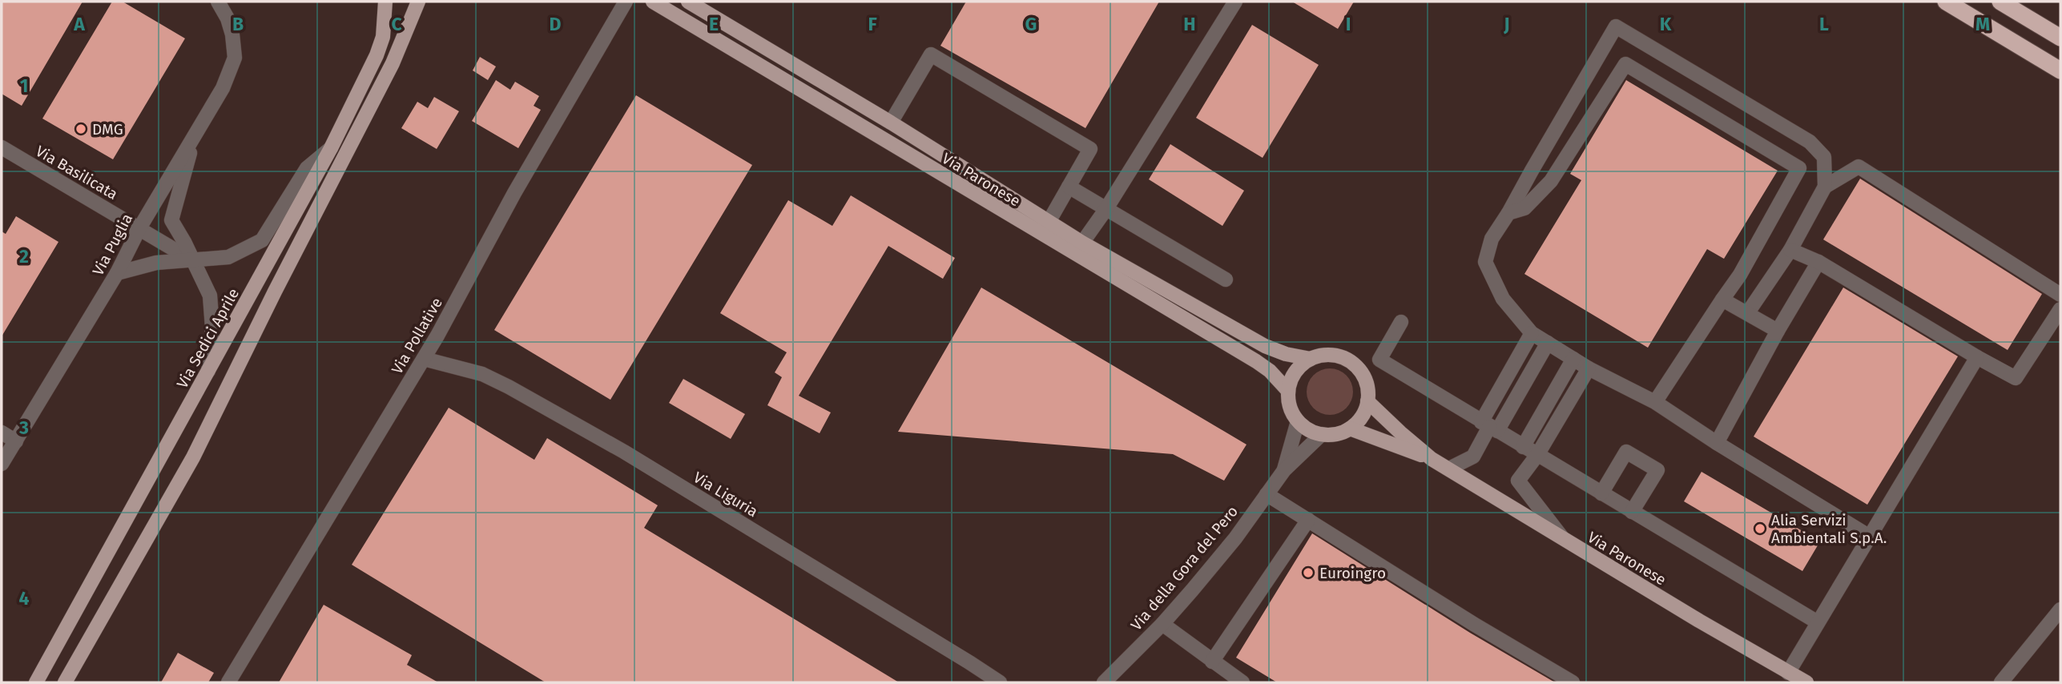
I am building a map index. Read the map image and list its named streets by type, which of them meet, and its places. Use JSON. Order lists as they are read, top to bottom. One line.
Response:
{"streets":{"main road":["Via Paronese","Via Sedici Aprile"],"street":["Via Basilicata","Via Puglia","Via Pollative","Via Liguria","Via della Gora del Pero"]},"crossings":[["Via Basilicata","Via Puglia"],["Via Paronese","Via della Gora del Pero"],["Via Pollative","Via Liguria"]],"places":["DMG","Alia Servizi Ambientali S.p.A.","Euroingro"],"grid":{"columns":["A","B","C","D","E","F","G","H","I","J","K","L","M"],"rows":["1","2","3","4"]}}
